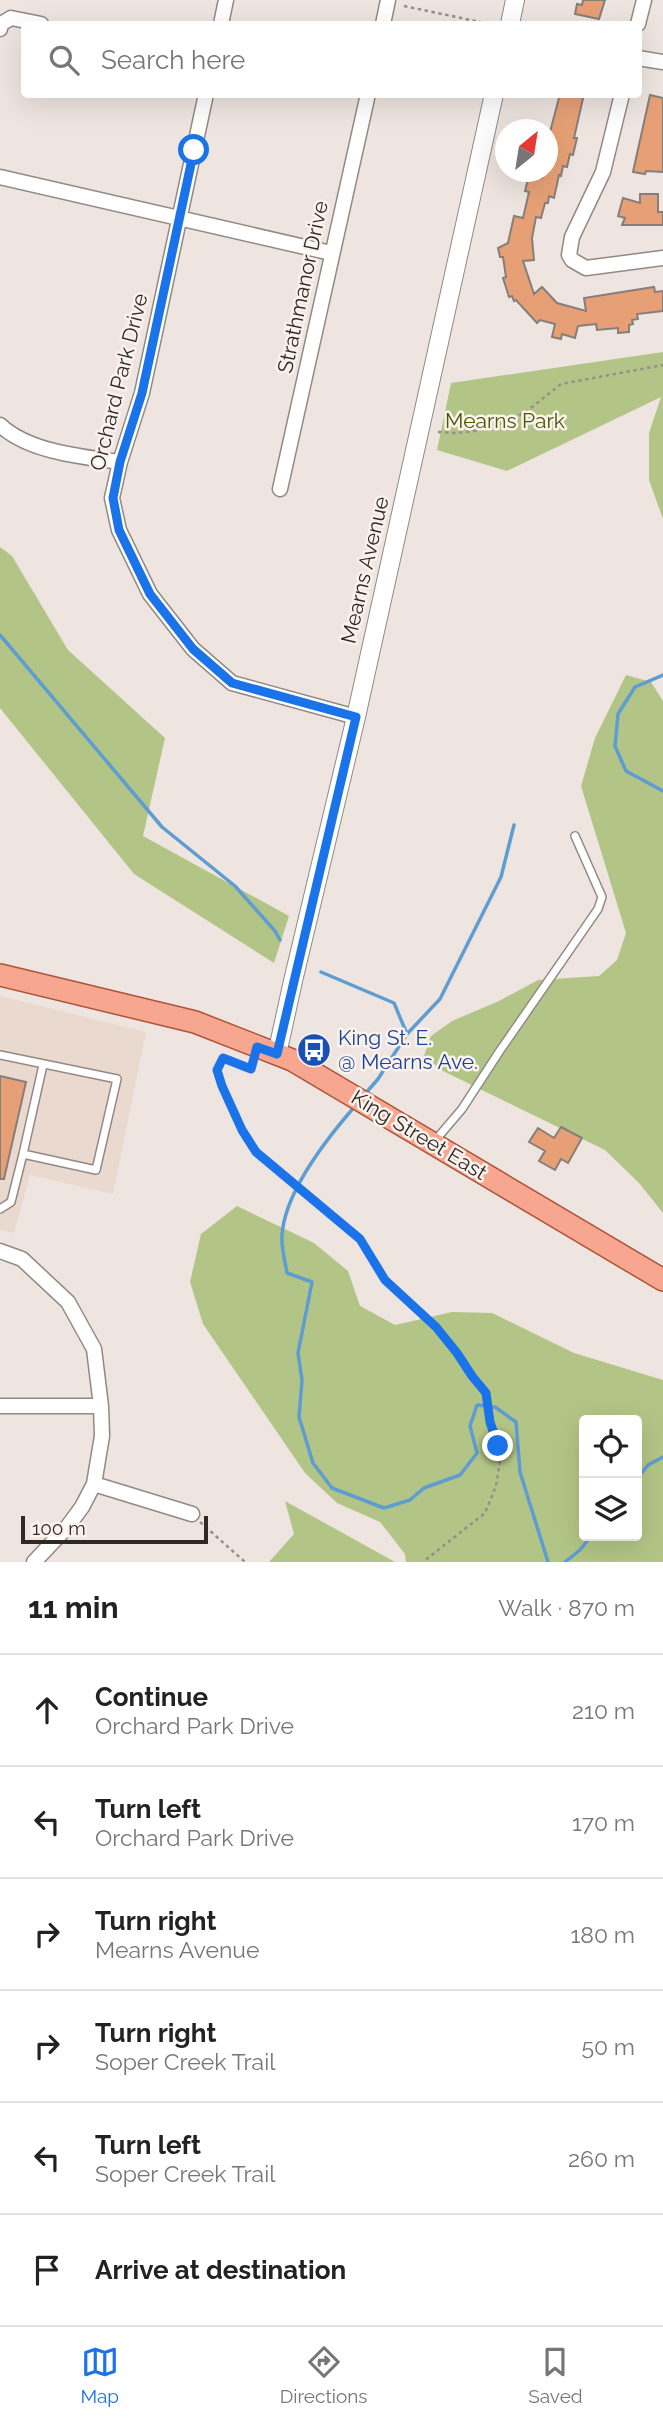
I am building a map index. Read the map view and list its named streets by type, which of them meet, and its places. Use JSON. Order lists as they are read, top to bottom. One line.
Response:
{"streets":{"main road":["King Street East"],"street":["Strathmanor Drive","Orchard Park Drive","Mearns Avenue"]},"crossings":[["Orchard Park Drive","Mearns Avenue"],["Mearns Avenue","King Street East"]],"parks":["Mearns Park"],"places":{"bus stop":["King St. E. @ Mearns Ave."]},"scale_bar":"100 m","north":"top right","page":{"search":"Search here","scale":"100 m","heading":["11 min","Walk · 870 m"],"list":[["Continue","Orchard Park Drive","210 m"],["Turn left","Orchard Park Drive","170 m"],["Turn right","Mearns Avenue","180 m"],["Turn right","Soper Creek Trail","50 m"],["Turn left","Soper Creek Trail","260 m"],"Arrive at destination"],"nav":["Map","Directions","Saved"]}}
